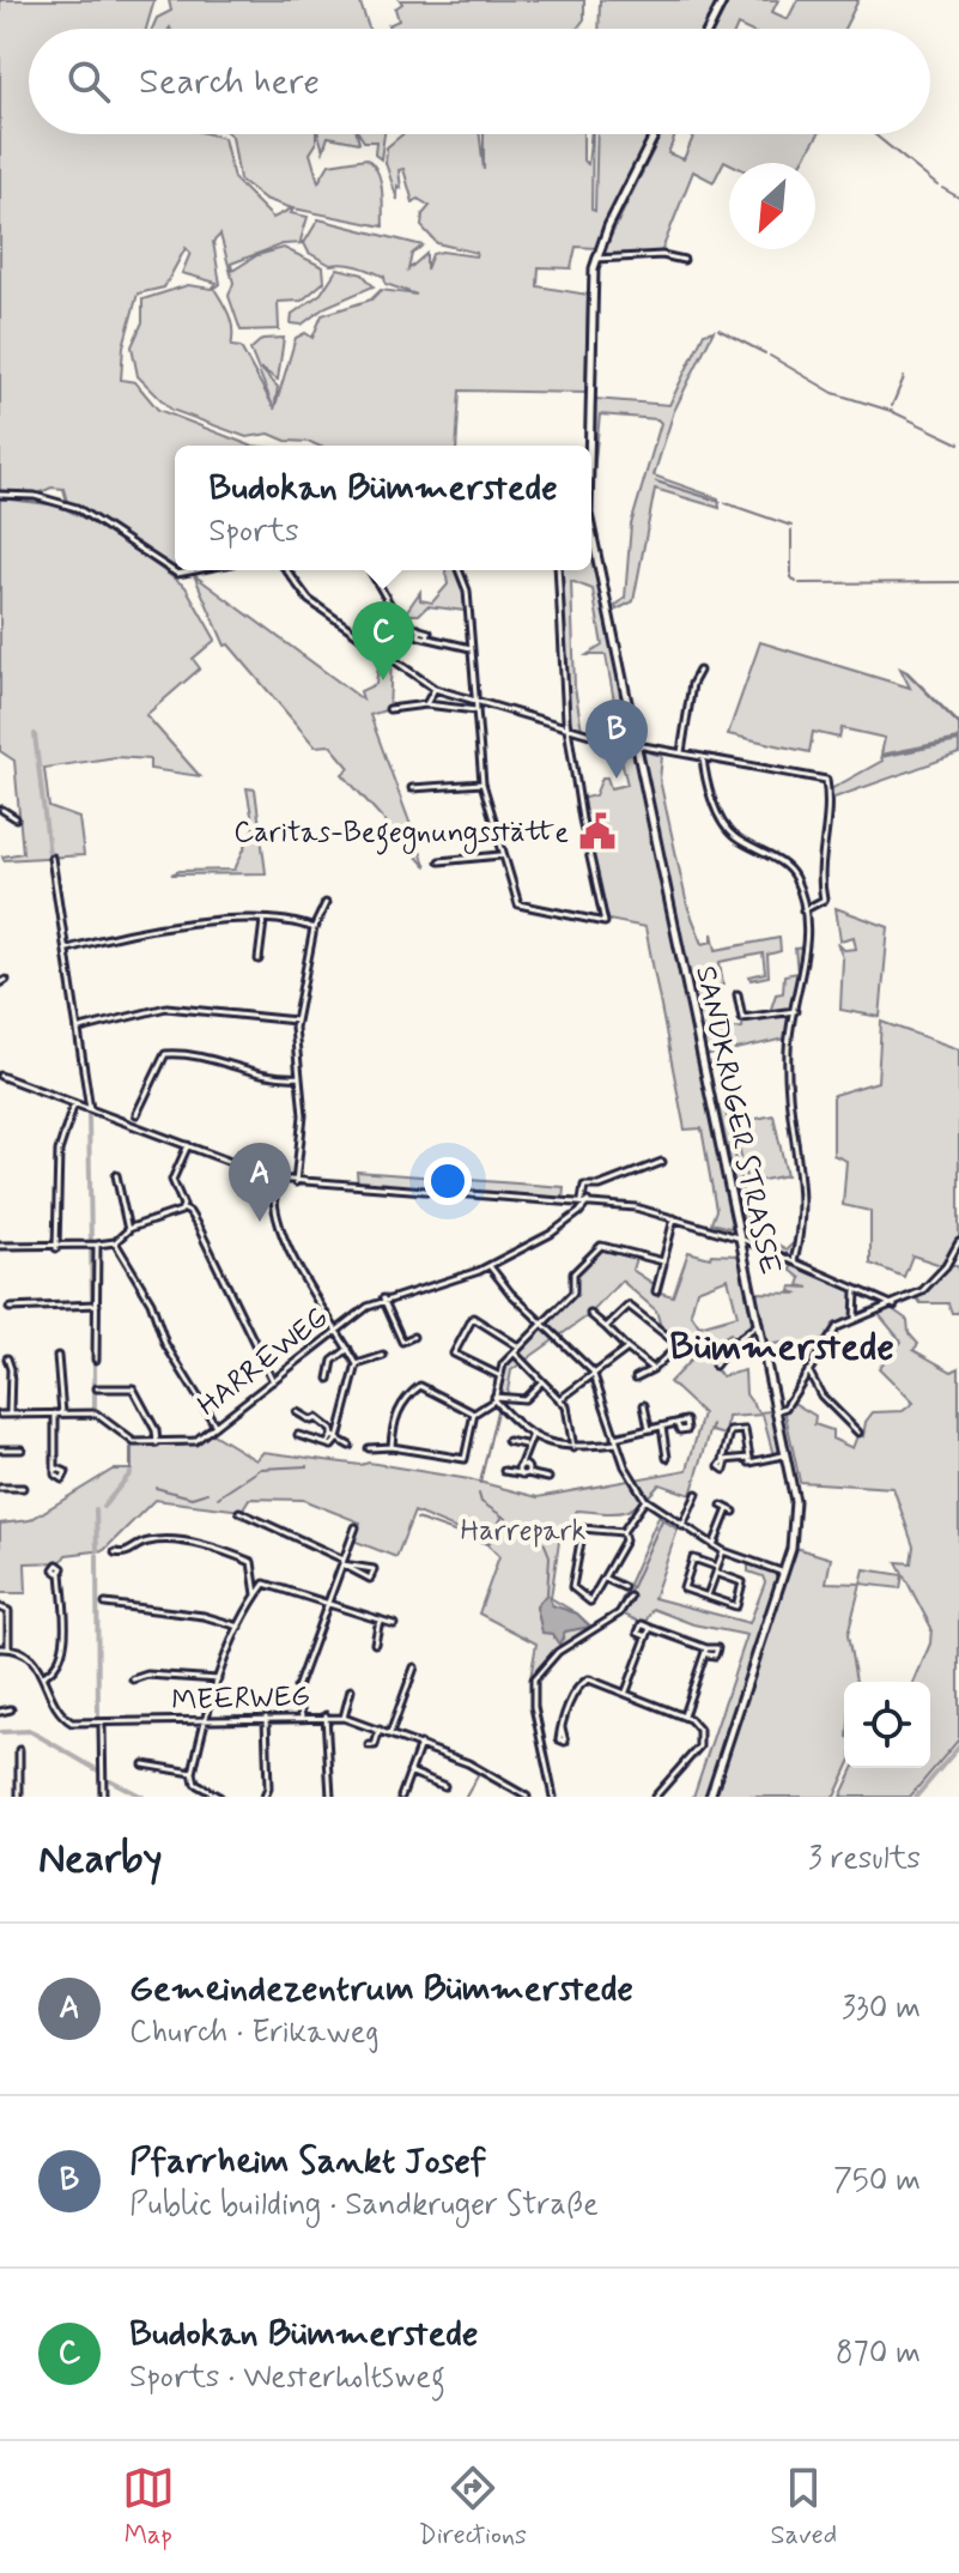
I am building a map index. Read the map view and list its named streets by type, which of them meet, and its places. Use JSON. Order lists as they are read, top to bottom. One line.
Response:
{"streets":{"street":["SANDKRUGER STRASSE","HARREWEG","MEERWEG"]},"districts":["Bümmerstede"],"parks":["Harrepark"],"places":{"public building":["Caritas-Begegnungsstätte"]},"north":"bottom left","page":{"search":"Search here","popup":["Budokan Bümmerstede","Sports"],"pins":["C","B","A"],"heading":["Nearby","3 results"],"list":[{"mark":"A","name":"Gemeindezentrum Bümmerstede","note":"Church · Erikaweg","value":"330 m"},{"mark":"B","name":"Pfarrheim Sankt Josef","note":"Public building · Sandkruger Straße","value":"750 m"},{"mark":"C","name":"Budokan Bümmerstede","note":"Sports · Westerholtsweg","value":"870 m"}],"nav":["Map","Directions","Saved"]}}
